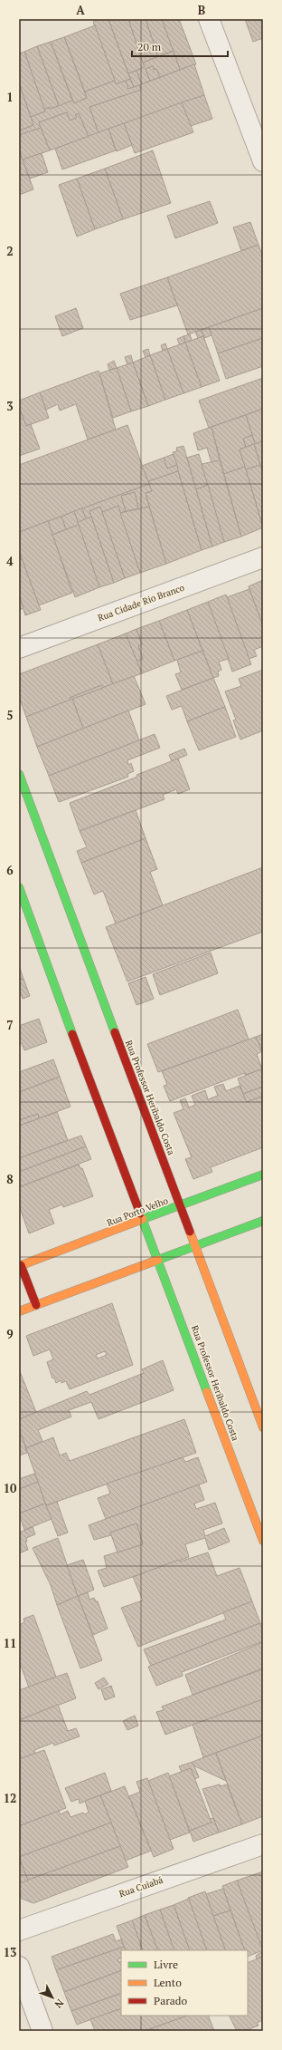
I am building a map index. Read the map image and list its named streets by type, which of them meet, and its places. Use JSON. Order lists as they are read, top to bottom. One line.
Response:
{"streets":{"main road":["Rua Professor Heribaldo Costa","Rua Porto Velho"],"street":["Rua Cidade Rio Branco","Rua Cuiabá"]},"crossings":[["Rua Professor Heribaldo Costa","Rua Porto Velho"]],"legend":["Livre","Lento","Parado"],"scale_bar":"20 m","north":"bottom right","grid":{"columns":["A","B"],"rows":["1","2","3","4","5","6","7","8","9","10","11","12","13"]}}
